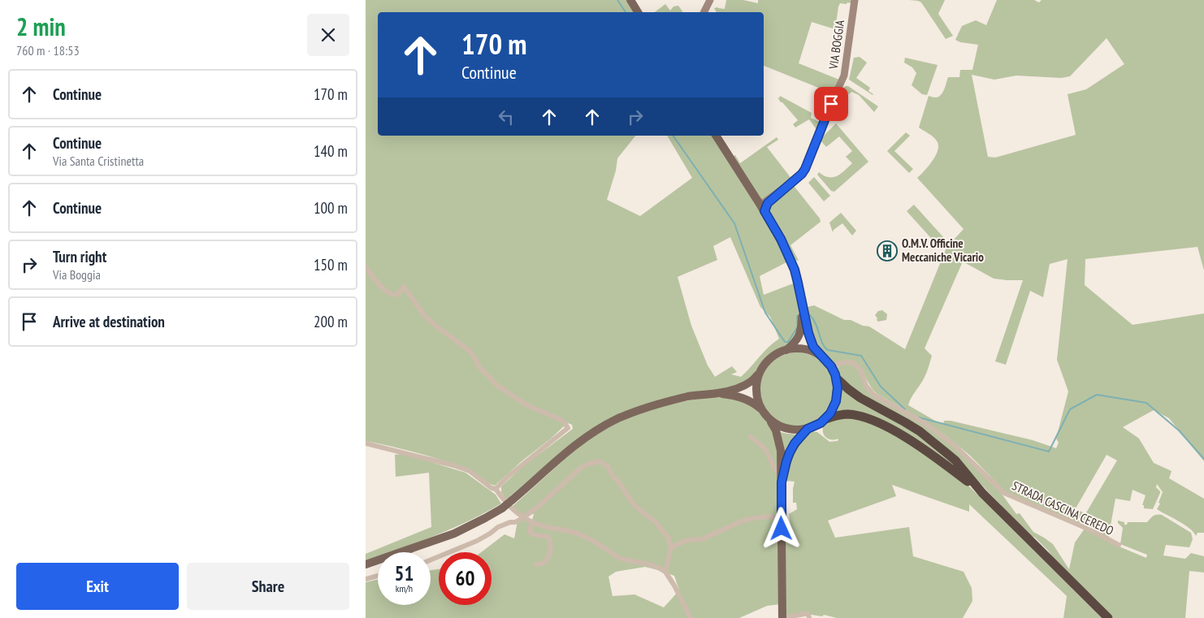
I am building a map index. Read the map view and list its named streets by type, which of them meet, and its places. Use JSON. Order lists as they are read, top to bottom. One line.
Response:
{"streets":{"street":["VIA BOGGIA","STRADA CASCINA CEREDO"]},"places":{"building":["O.M.V. Officine Meccaniche Vicario"]},"page":{"heading":["2 min","760 m · 18:53"],"turn":["170 m","Continue"],"list":[{"name":"Continue","value":"170 m"},{"name":"Continue","note":"Via Santa Cristinetta","value":"140 m"},{"name":"Continue","value":"100 m"},{"name":"Turn right","note":"Via Boggia","value":"150 m"},{"name":"Arrive at destination","value":"200 m"}],"speed":"51 km/h","limit":"60","buttons":["Exit","Share"]}}
